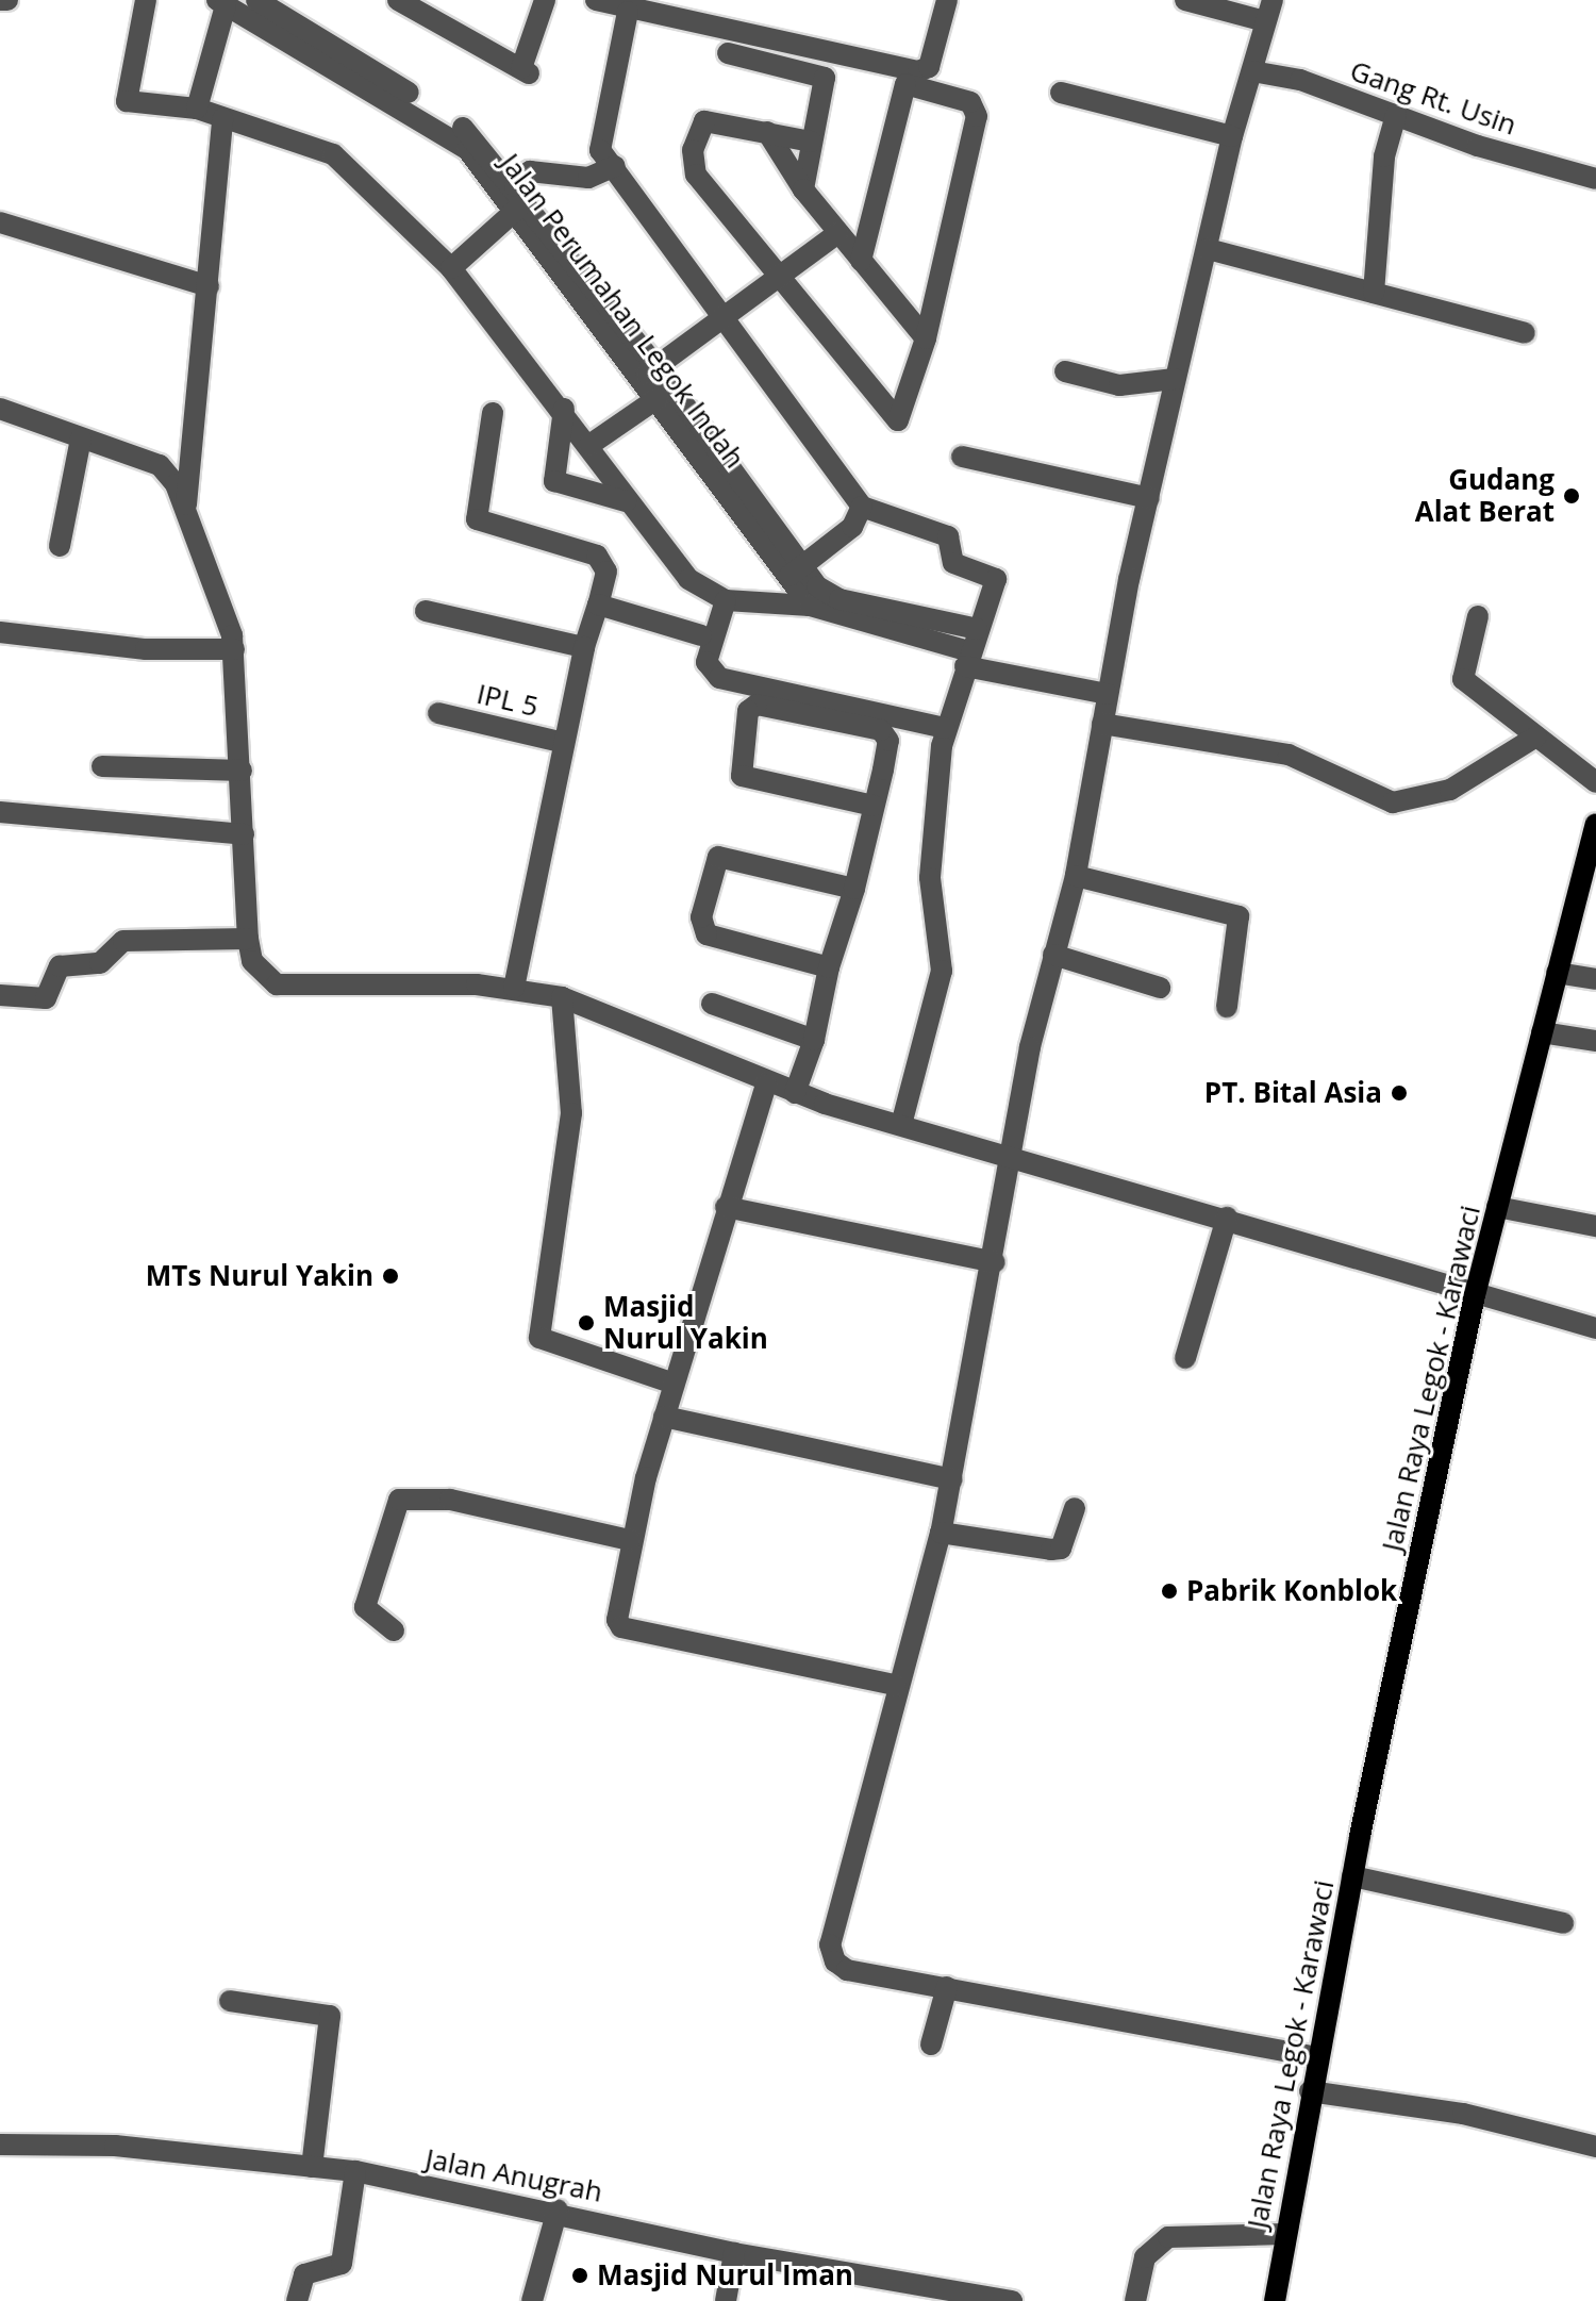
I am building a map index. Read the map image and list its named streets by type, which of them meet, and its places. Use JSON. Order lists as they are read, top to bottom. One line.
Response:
{"streets":{"main road":["Jalan Raya Legok - Karawaci"],"street":["Gang Rt. Usin","Jalan Perumahan Legok Indah","IPL 5","Jalan Anugrah"]},"places":["Gudang Alat Berat","PT. Bital Asia","MTs Nurul Yakin","Masjid Nurul Yakin","Pabrik Konblok","Masjid Nurul Iman"]}
